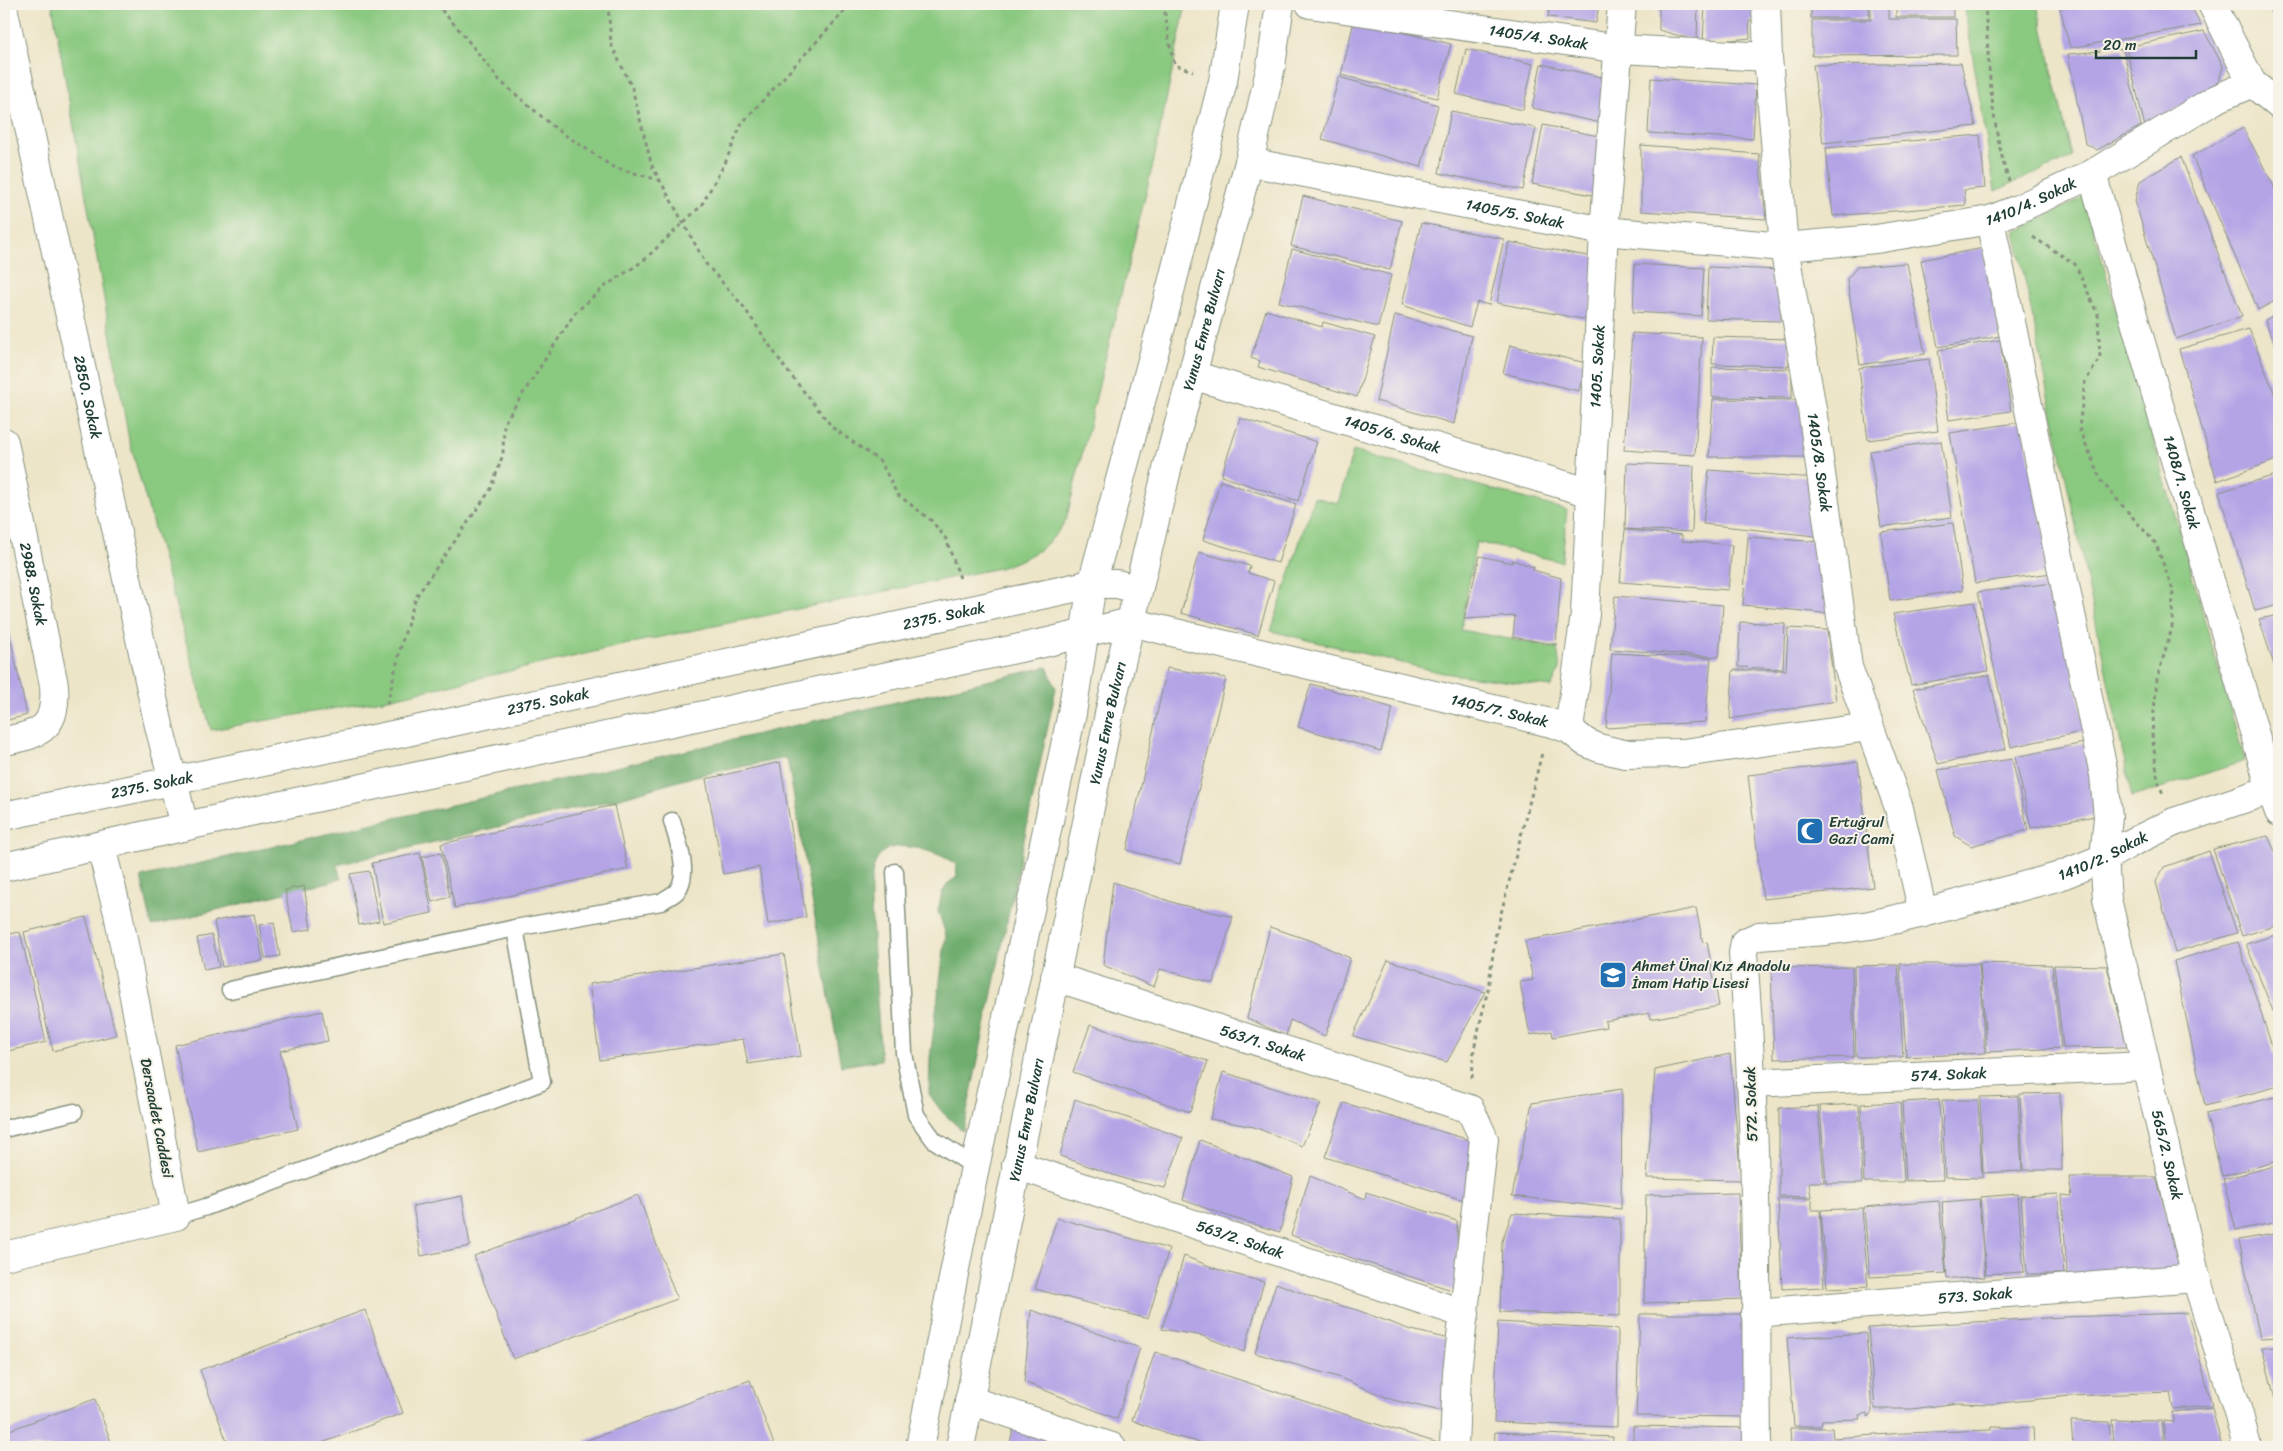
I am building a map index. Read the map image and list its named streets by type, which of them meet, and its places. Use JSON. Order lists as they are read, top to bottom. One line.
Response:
{"streets":{"street":["1405/4. Sokak","1410/4. Sokak","1405/5. Sokak","Yunus Emre Bulvarı","1405. Sokak","2850. Sokak","1405/6. Sokak","1405/8. Sokak","1408/1. Sokak","2988. Sokak","2375. Sokak","1405/7. Sokak","1410/2. Sokak","563/1. Sokak","574. Sokak","572. Sokak","Dersaadet Caddesi","565/2. Sokak","563/2. Sokak","573. Sokak"]},"crossings":[["1405/4. Sokak","1405. Sokak"],["1405/4. Sokak","1405/8. Sokak"],["1410/4. Sokak","1405/5. Sokak"],["1410/4. Sokak","1405/8. Sokak"],["1410/4. Sokak","1408/1. Sokak"],["1410/4. Sokak","565/2. Sokak"],["1405/5. Sokak","Yunus Emre Bulvarı"],["1405/5. Sokak","1405. Sokak"],["1405/5. Sokak","1405/8. Sokak"],["Yunus Emre Bulvarı","1405/6. Sokak"],["Yunus Emre Bulvarı","2375. Sokak"],["Yunus Emre Bulvarı","1405/7. Sokak"],["Yunus Emre Bulvarı","563/1. Sokak"],["Yunus Emre Bulvarı","563/2. Sokak"],["1405. Sokak","1405/6. Sokak"],["1405. Sokak","1405/7. Sokak"],["2850. Sokak","2375. Sokak"],["1405/8. Sokak","1405/7. Sokak"],["1405/8. Sokak","1410/2. Sokak"],["1405/8. Sokak","572. Sokak"],["1408/1. Sokak","1410/2. Sokak"],["1410/2. Sokak","572. Sokak"],["1410/2. Sokak","565/2. Sokak"],["574. Sokak","572. Sokak"],["574. Sokak","565/2. Sokak"],["572. Sokak","573. Sokak"],["565/2. Sokak","573. Sokak"]],"places":{"mosque":["Ertuğrul Gazi Cami"],"school or university":["Ahmet Ünal Kız Anadolu İmam Hatip Lisesi"]},"scale_bar":"20 m"}
